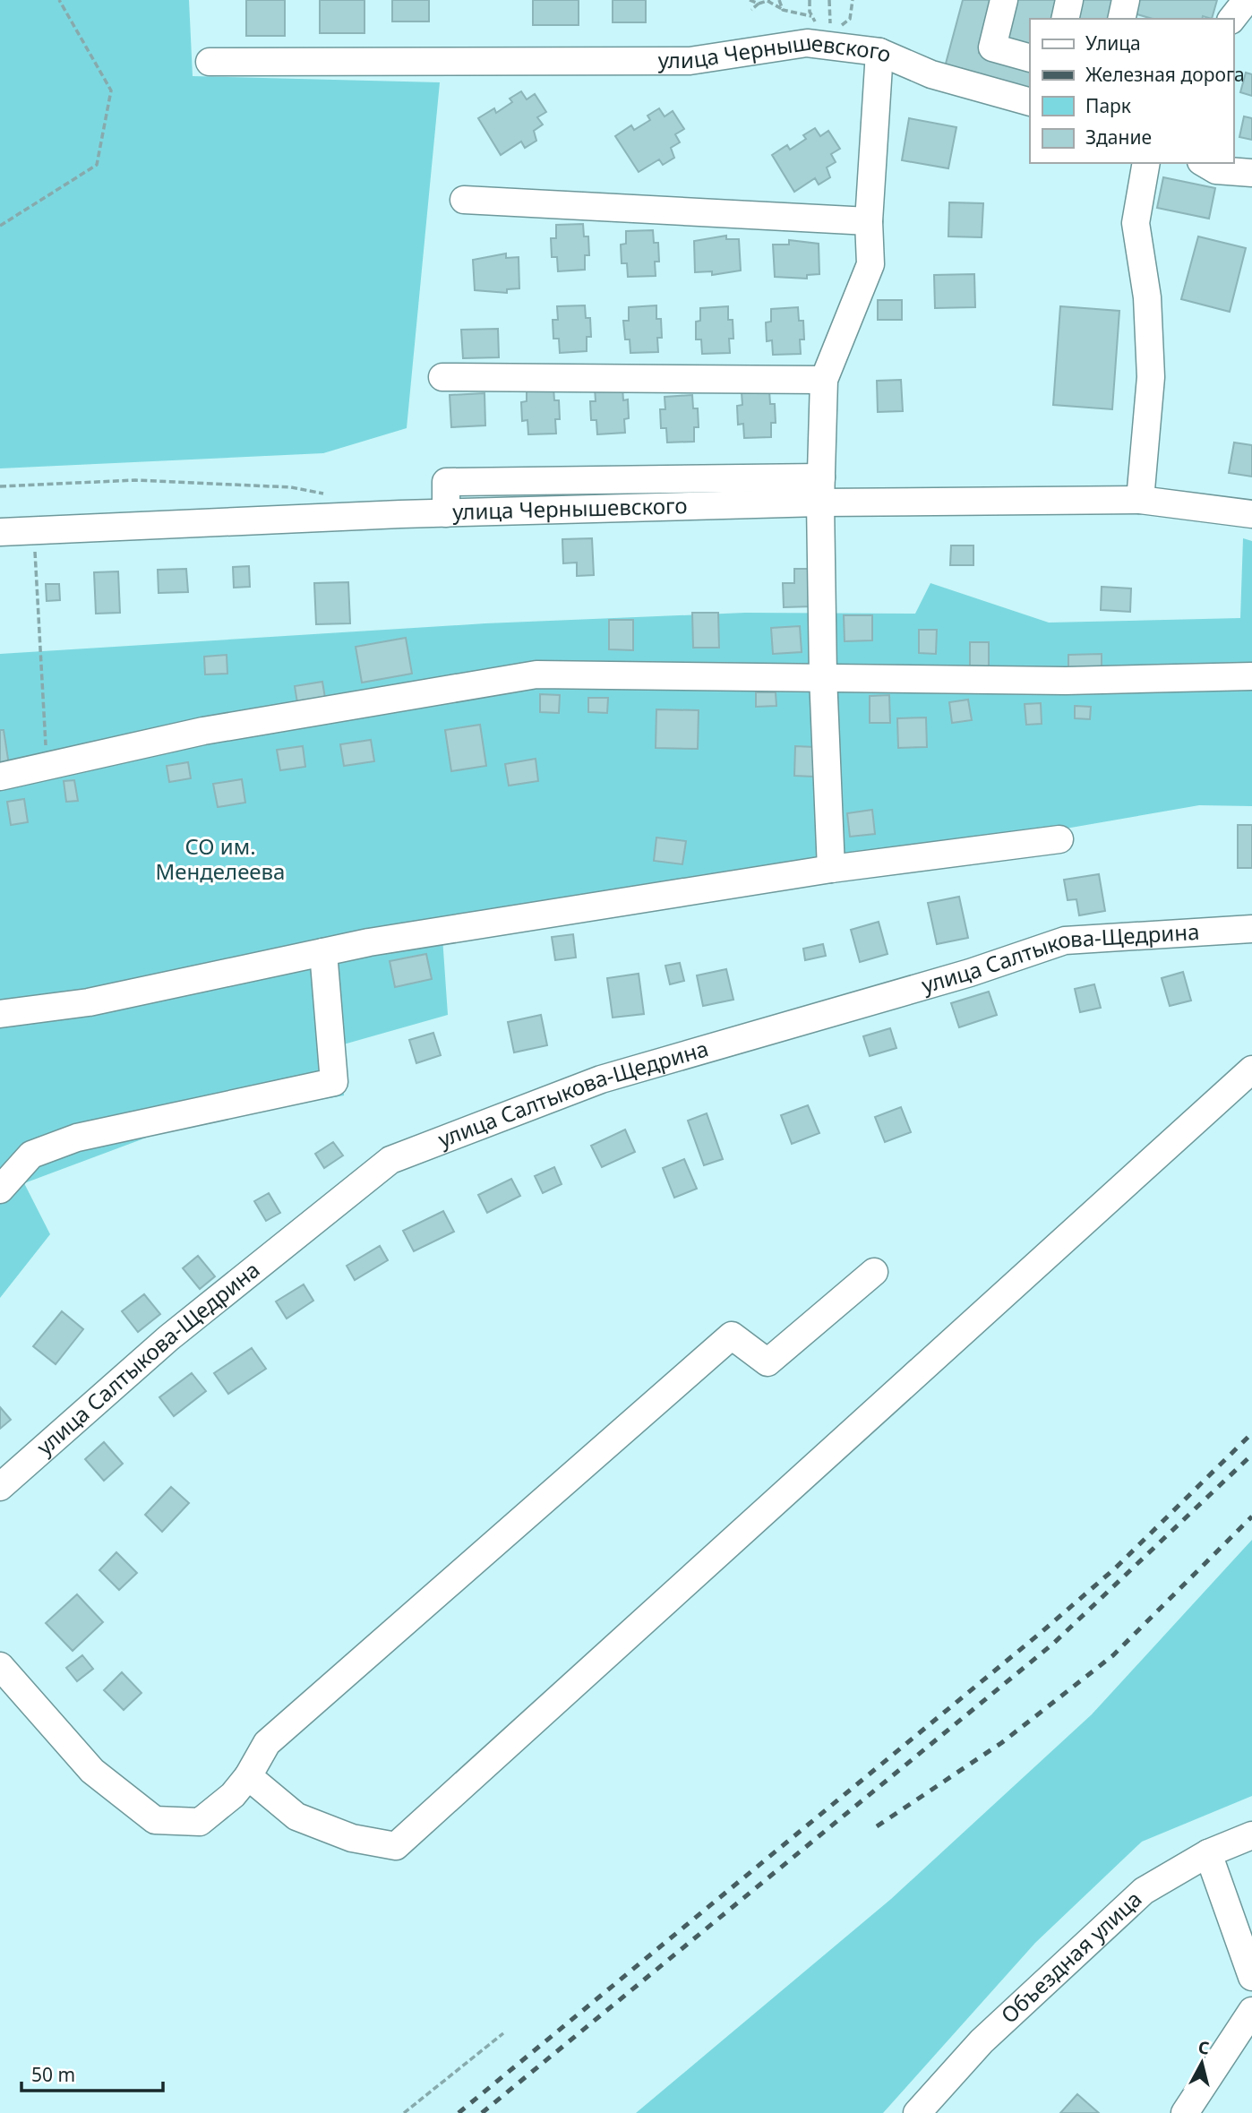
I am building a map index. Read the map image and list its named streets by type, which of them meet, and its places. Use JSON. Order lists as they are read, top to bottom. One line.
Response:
{"streets":{"street":["улица Чернышевского","улица Салтыкова-Щедрина","Объездная улица"]},"parks":["СО им. Менделеева"],"legend":["Улица","Железная дорога","Парк","Здание"],"scale_bar":"50 m","north":"top"}
